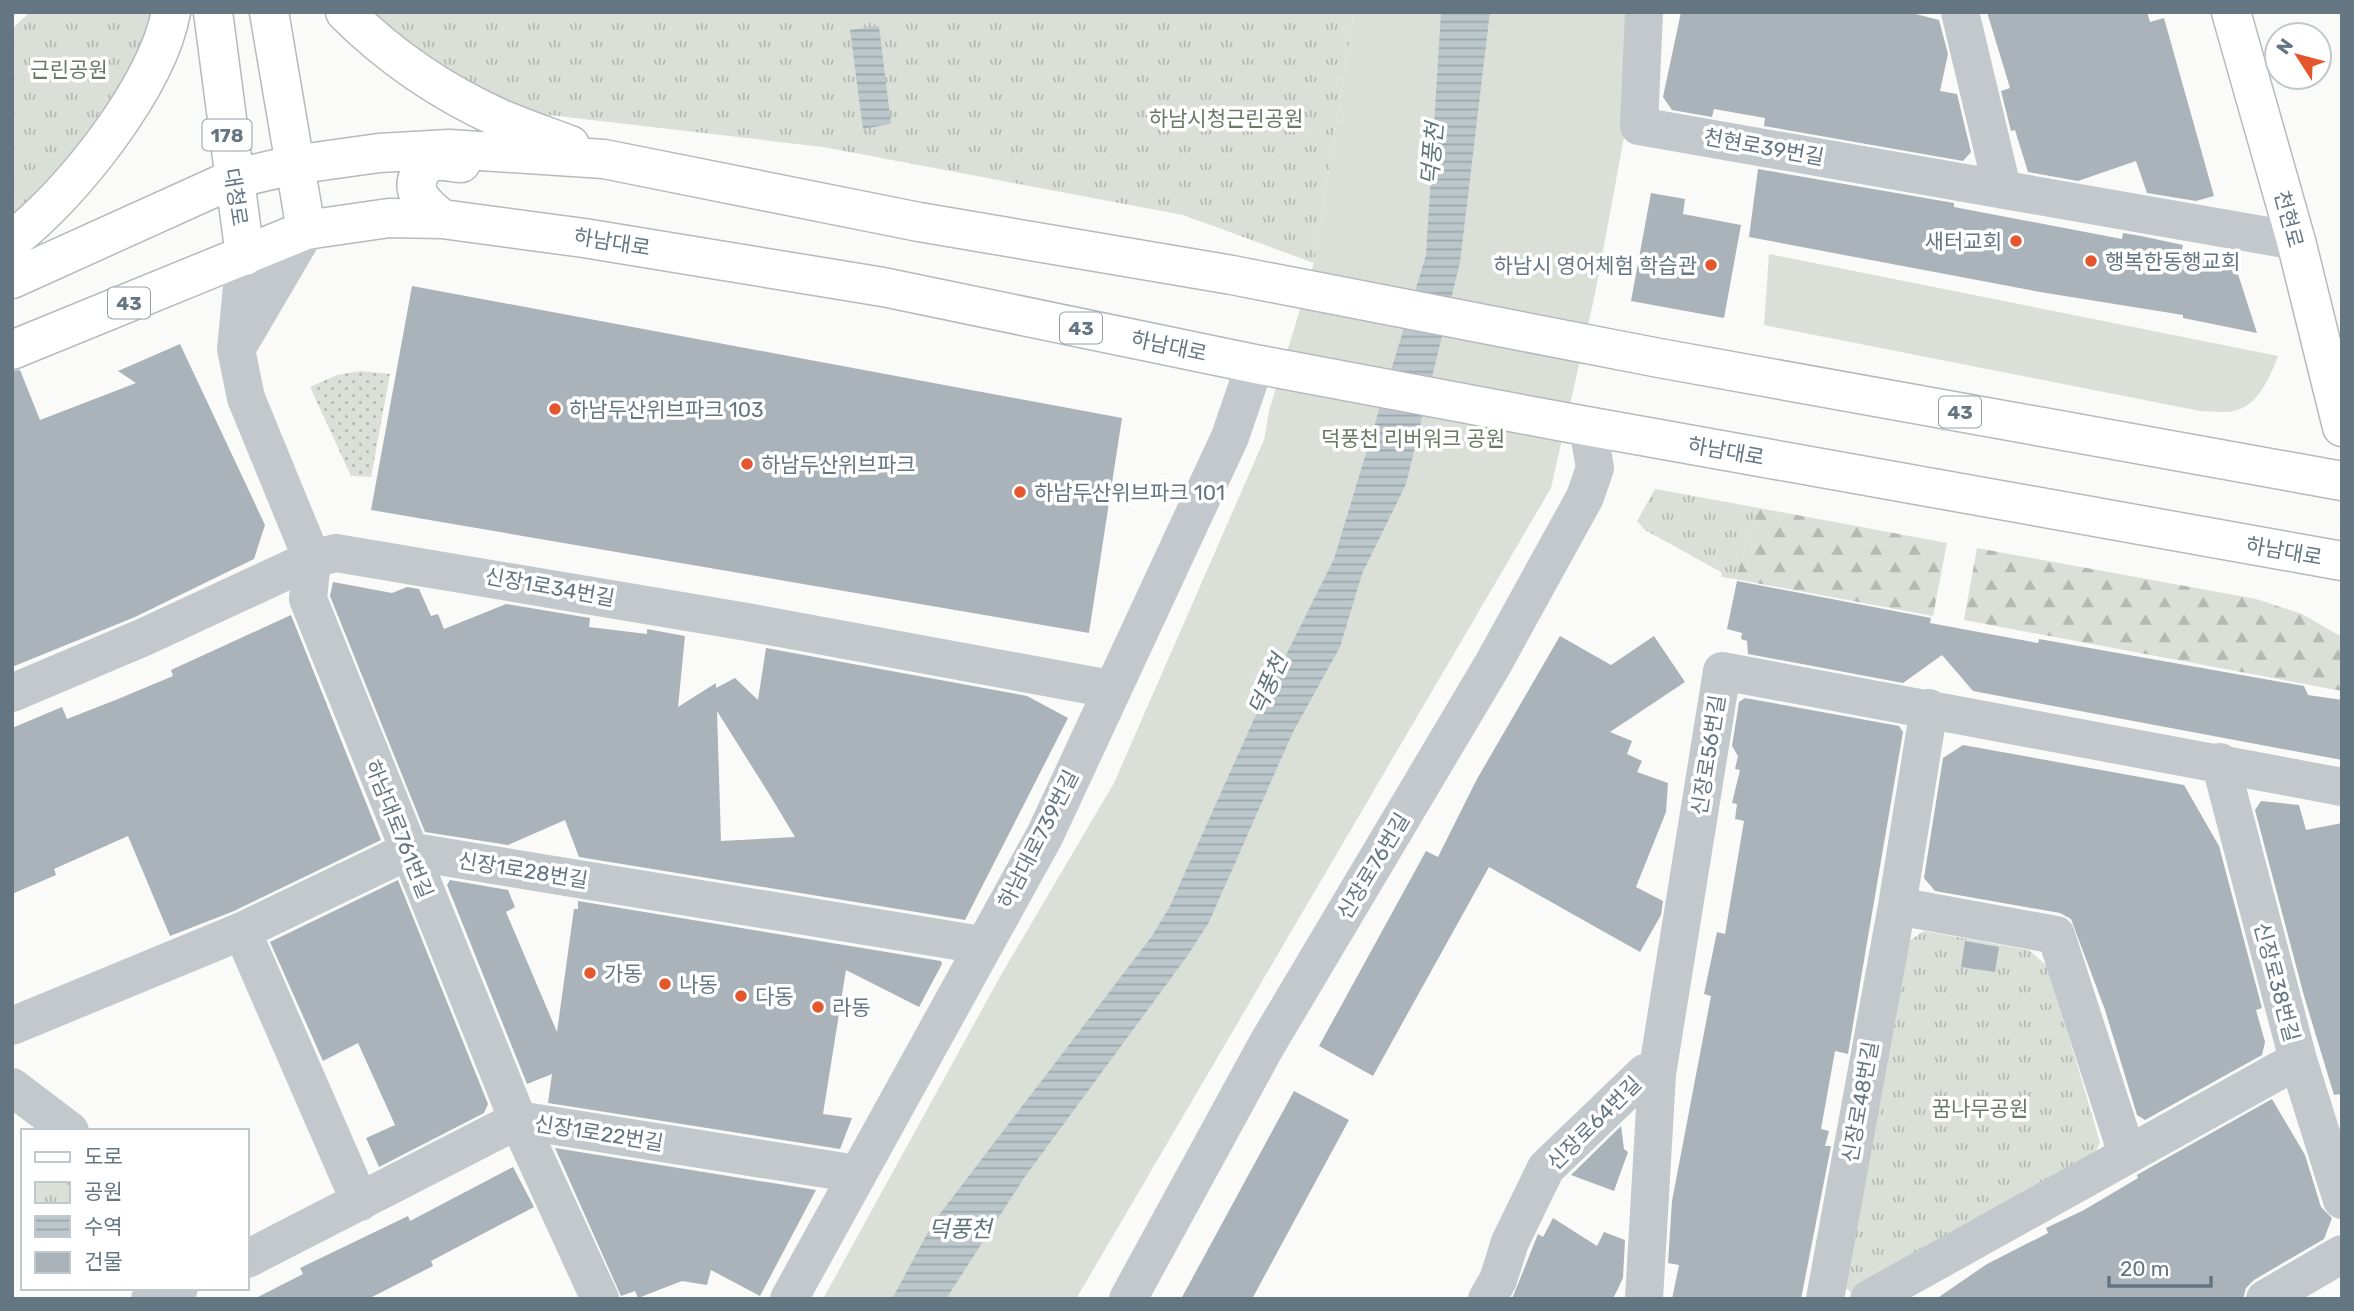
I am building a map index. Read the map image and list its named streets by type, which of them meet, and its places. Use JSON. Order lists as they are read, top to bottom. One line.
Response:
{"streets":{"main road":["178","대청로","천현로","하남대로","43"],"street":["천현로39번길","신장1로34번길","신장로56번길","하남대로761번길","하남대로739번길","신장로76번길","신장1로28번길","신장로38번길","신장로48번길","신장로64번길","신장1로22번길"]},"crossings":[["천현로39번길","천현로"],["대청로","하남대로"],["대청로","43"],["대청로","하남대로761번길"],["하남대로","하남대로761번길"],["하남대로","하남대로739번길"],["하남대로","신장로76번길"],["신장1로34번길","하남대로761번길"],["신장1로34번길","하남대로739번길"],["신장로56번길","신장로38번길"],["신장로56번길","신장로48번길"],["신장로56번길","신장로64번길"],["하남대로761번길","신장1로28번길"],["하남대로761번길","신장1로22번길"],["하남대로739번길","신장1로28번길"],["하남대로739번길","신장1로22번길"]],"water":["덕풍천"],"parks":["근린공원","하남시청근린공원","덕풍천 리버워크 공원","꿈나무공원"],"places":["새터교회","행복한동행교회","하남시 영어체험 학습관","하남두산위브파크 103","하남두산위브파크","하남두산위브파크 101","가동","나동","다동","라동"],"legend":["도로","공원","수역","건물"],"scale_bar":"20 m","north":"top left"}
